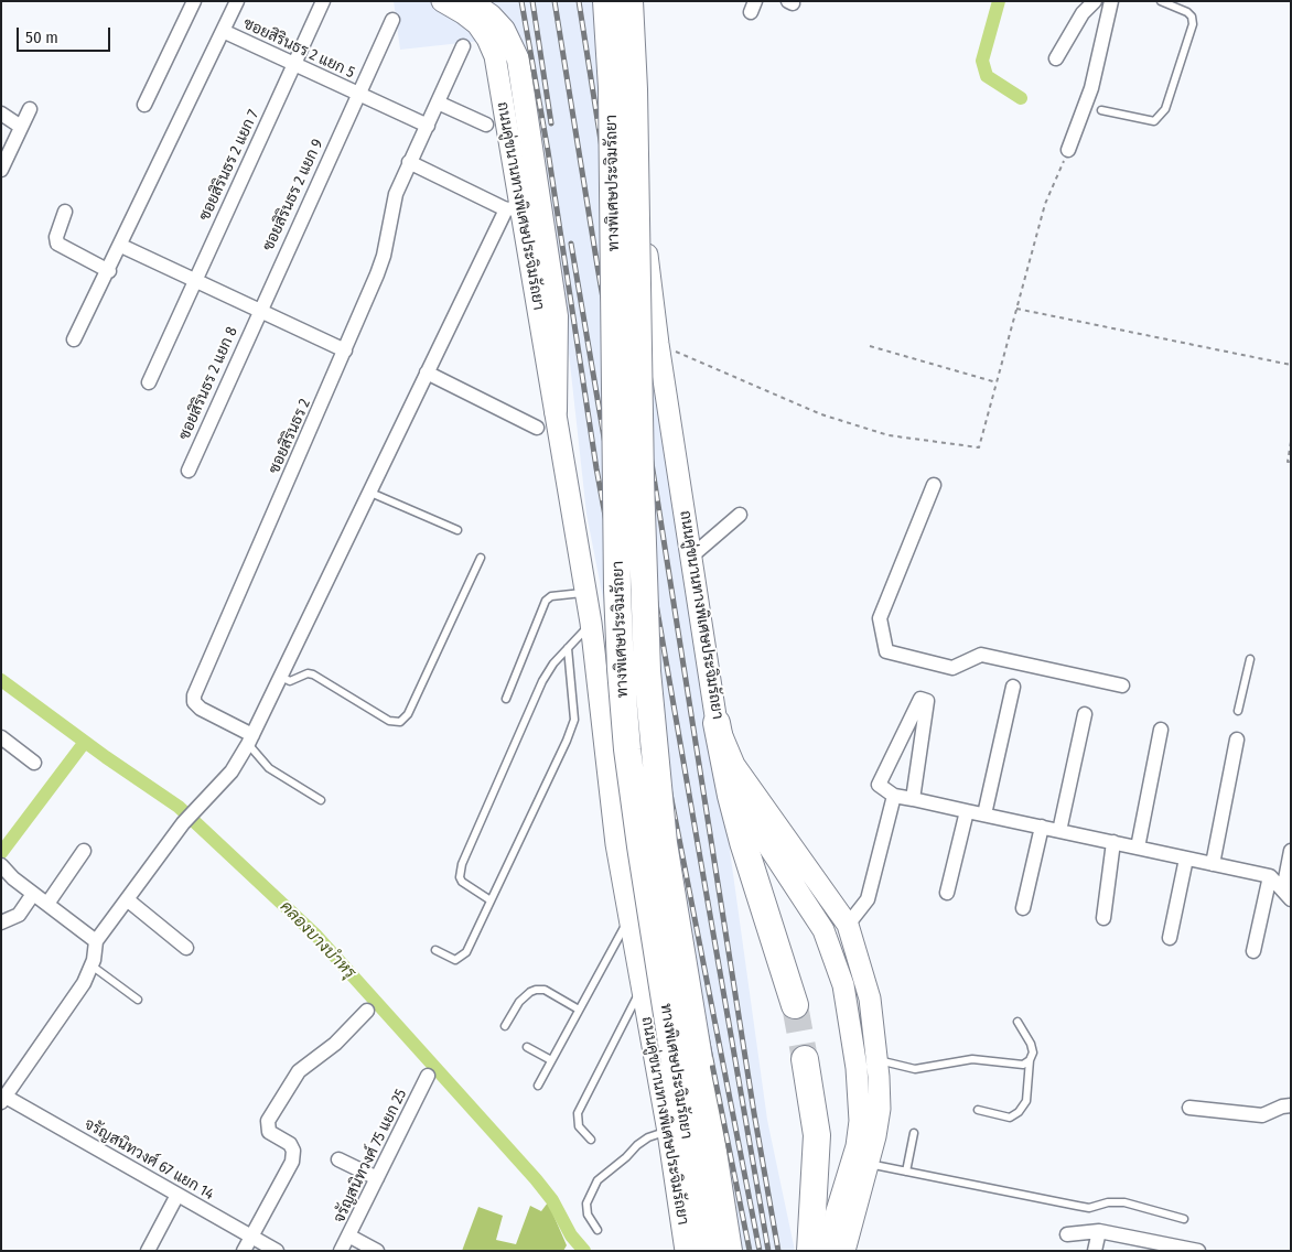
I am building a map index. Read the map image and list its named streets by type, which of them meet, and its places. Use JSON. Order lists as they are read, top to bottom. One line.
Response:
{"streets":{"highway":["ทางพิเศษประจิมรัถยา"],"main road":["ถนนคู่ขนานทางพิเศษประจิมรัถยา"],"street":["ซอยสิรินธร 2 แยก 5","ซอยสิรินธร 2 แยก 7","ซอยสิรินธร 2 แยก 9","ซอยสิรินธร 2 แยก 8","ซอยสิรินธร 2","จรัญสนิทวงศ์ 75 แยก 25","จรัญสนิทวงศ์ 67 แยก 14"]},"crossings":[["ซอยสิรินธร 2 แยก 5","ซอยสิรินธร 2 แยก 7"],["ซอยสิรินธร 2 แยก 5","ซอยสิรินธร 2 แยก 9"],["ทางพิเศษประจิมรัถยา","ถนนคู่ขนานทางพิเศษประจิมรัถยา"],["ซอยสิรินธร 2 แยก 9","ซอยสิรินธร 2 แยก 8"]],"water":["คลองบางบำหรุ"],"scale_bar":"50 m"}
